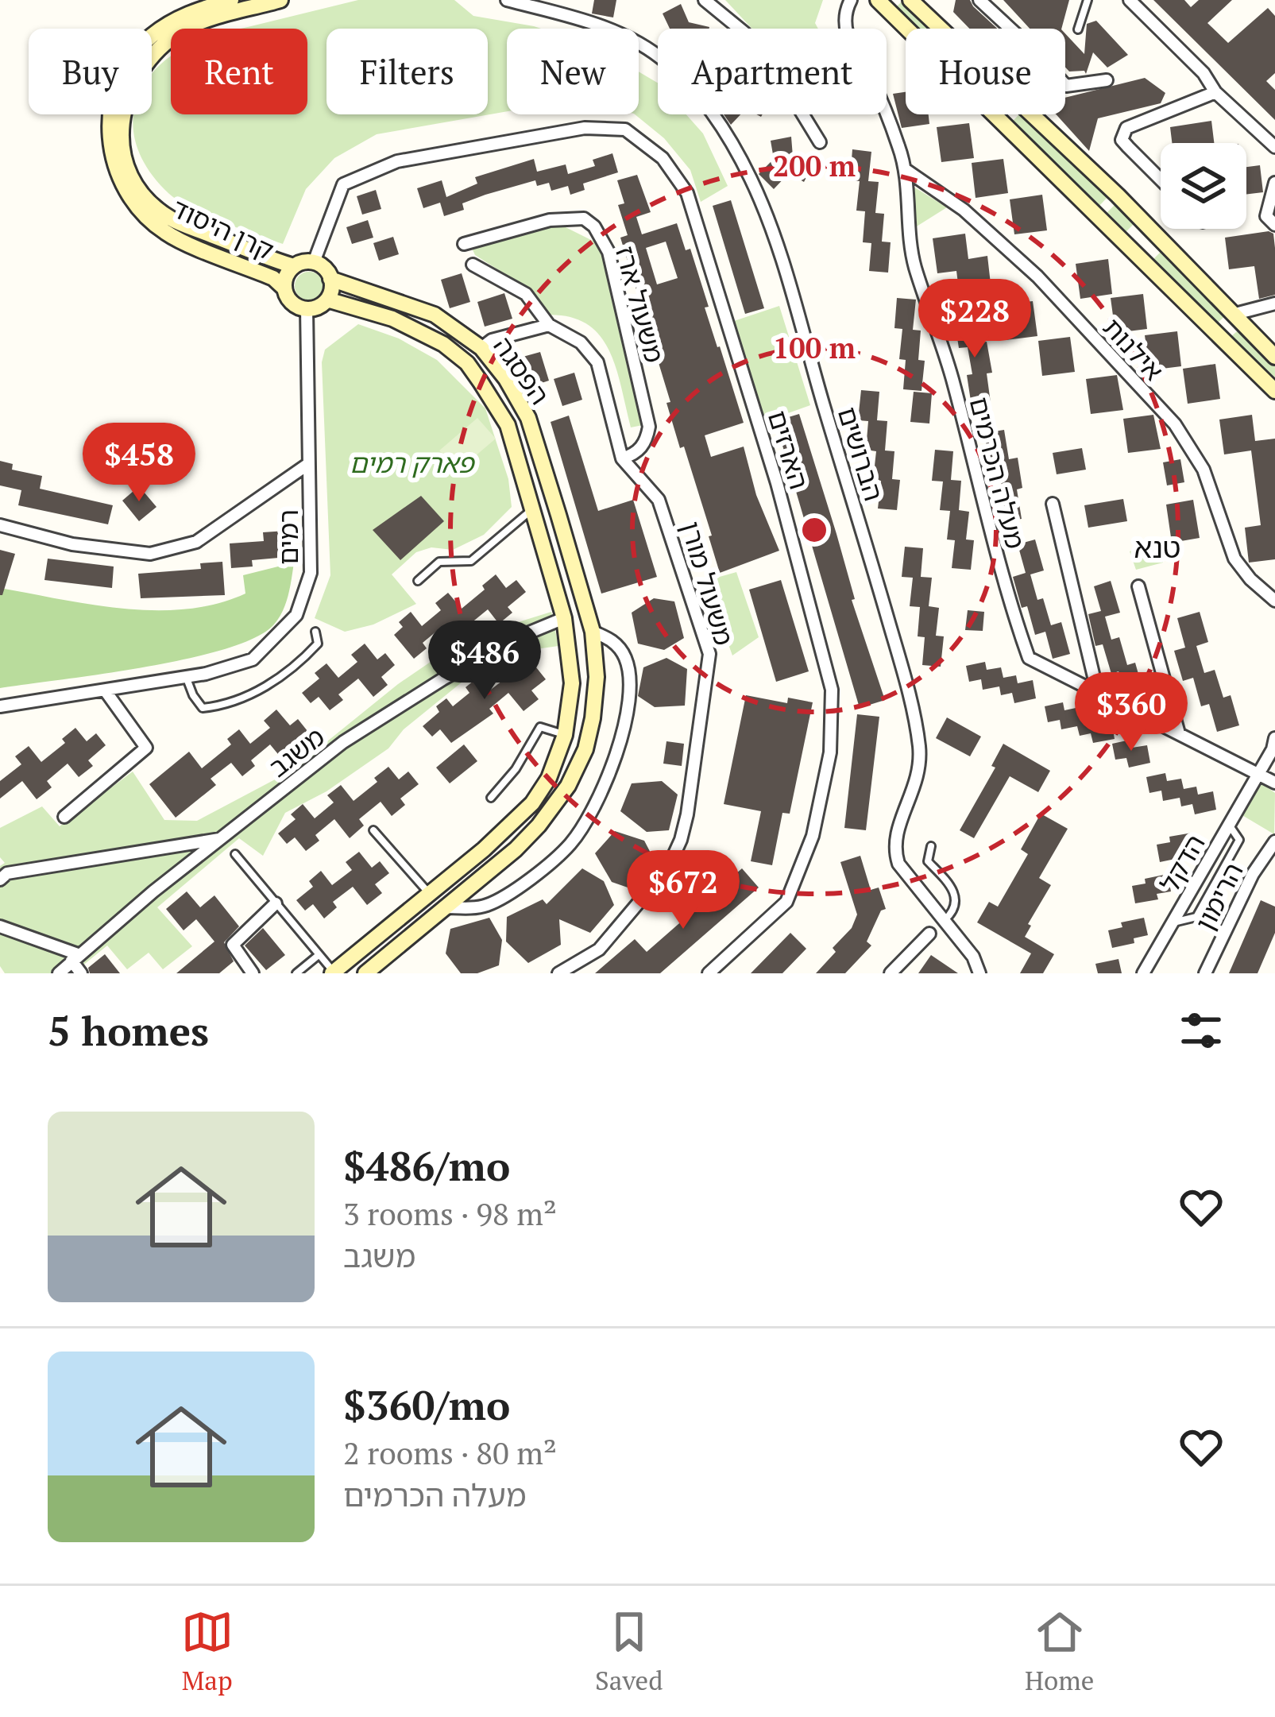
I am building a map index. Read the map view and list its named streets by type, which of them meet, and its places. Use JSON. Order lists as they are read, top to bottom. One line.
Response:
{"streets":{"street":["קרן היסוד","משעול ארז","אילנות","הפסגה","הארזים","הברושים","מעלה הכרמים","רמים","משעול מורן","משגב","הדקל","הרימון"]},"crossings":[["קרן היסוד","הפסגה"],["קרן היסוד","הארזים"],["קרן היסוד","רמים"],["משעול ארז","משעול מורן"],["אילנות","מעלה הכרמים"],["הפסגה","הארזים"],["הפסגה","רמים"],["הפסגה","משגב"],["הארזים","רמים"],["מעלה הכרמים","הדקל"]],"districts":["טנא"],"parks":["פארק רמים"],"page":{"chip":["Buy","Rent","Filters","New","Apartment","House"],"price":["$228","$458","$486","$360","$672"],"heading":"5 homes","list":[{"name":"$486/mo","note":"3 rooms · 98 m² · משגב"},{"name":"$360/mo","note":"2 rooms · 80 m² · מעלה הכרמים"}],"tabs":["Map","Saved","Home"]},"rings":["200 m","100 m"]}
